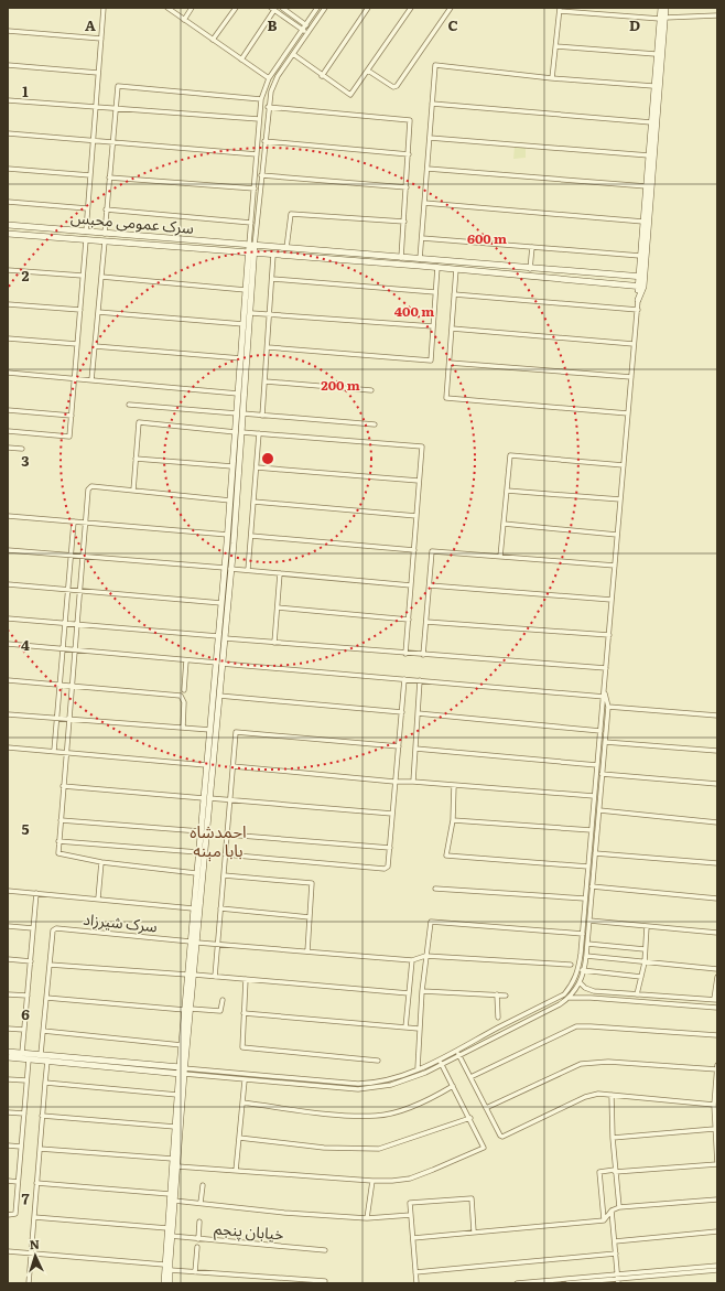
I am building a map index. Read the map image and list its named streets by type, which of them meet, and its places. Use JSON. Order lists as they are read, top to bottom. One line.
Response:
{"streets":{"street":["سرک عمومی محبس","سرک شیرزاد","خیابان پنجم"]},"districts":["احمدشاه بابا مېنه"],"north":"top","grid":{"columns":["A","B","C","D"],"rows":["1","2","3","4","5","6","7"]},"rings":["600 m","400 m","200 m"]}
